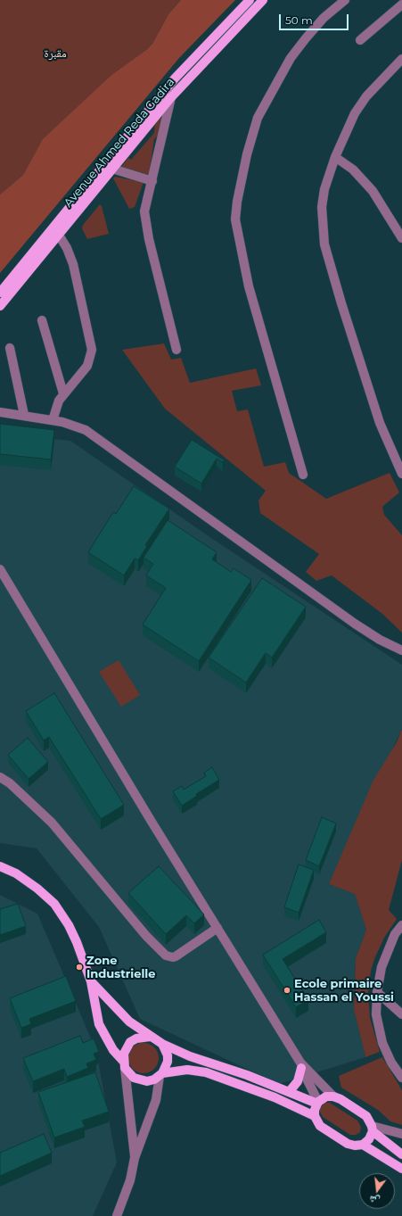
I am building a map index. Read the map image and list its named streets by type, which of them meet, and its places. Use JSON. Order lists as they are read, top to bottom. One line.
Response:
{"streets":{"main road":["Avenue Ahmed Reda Gadira"]},"parks":["مقبرة"],"places":["Zone Industrielle","Ecole primaire Hassan el Youssi"],"scale_bar":"50 m","north":"bottom"}
